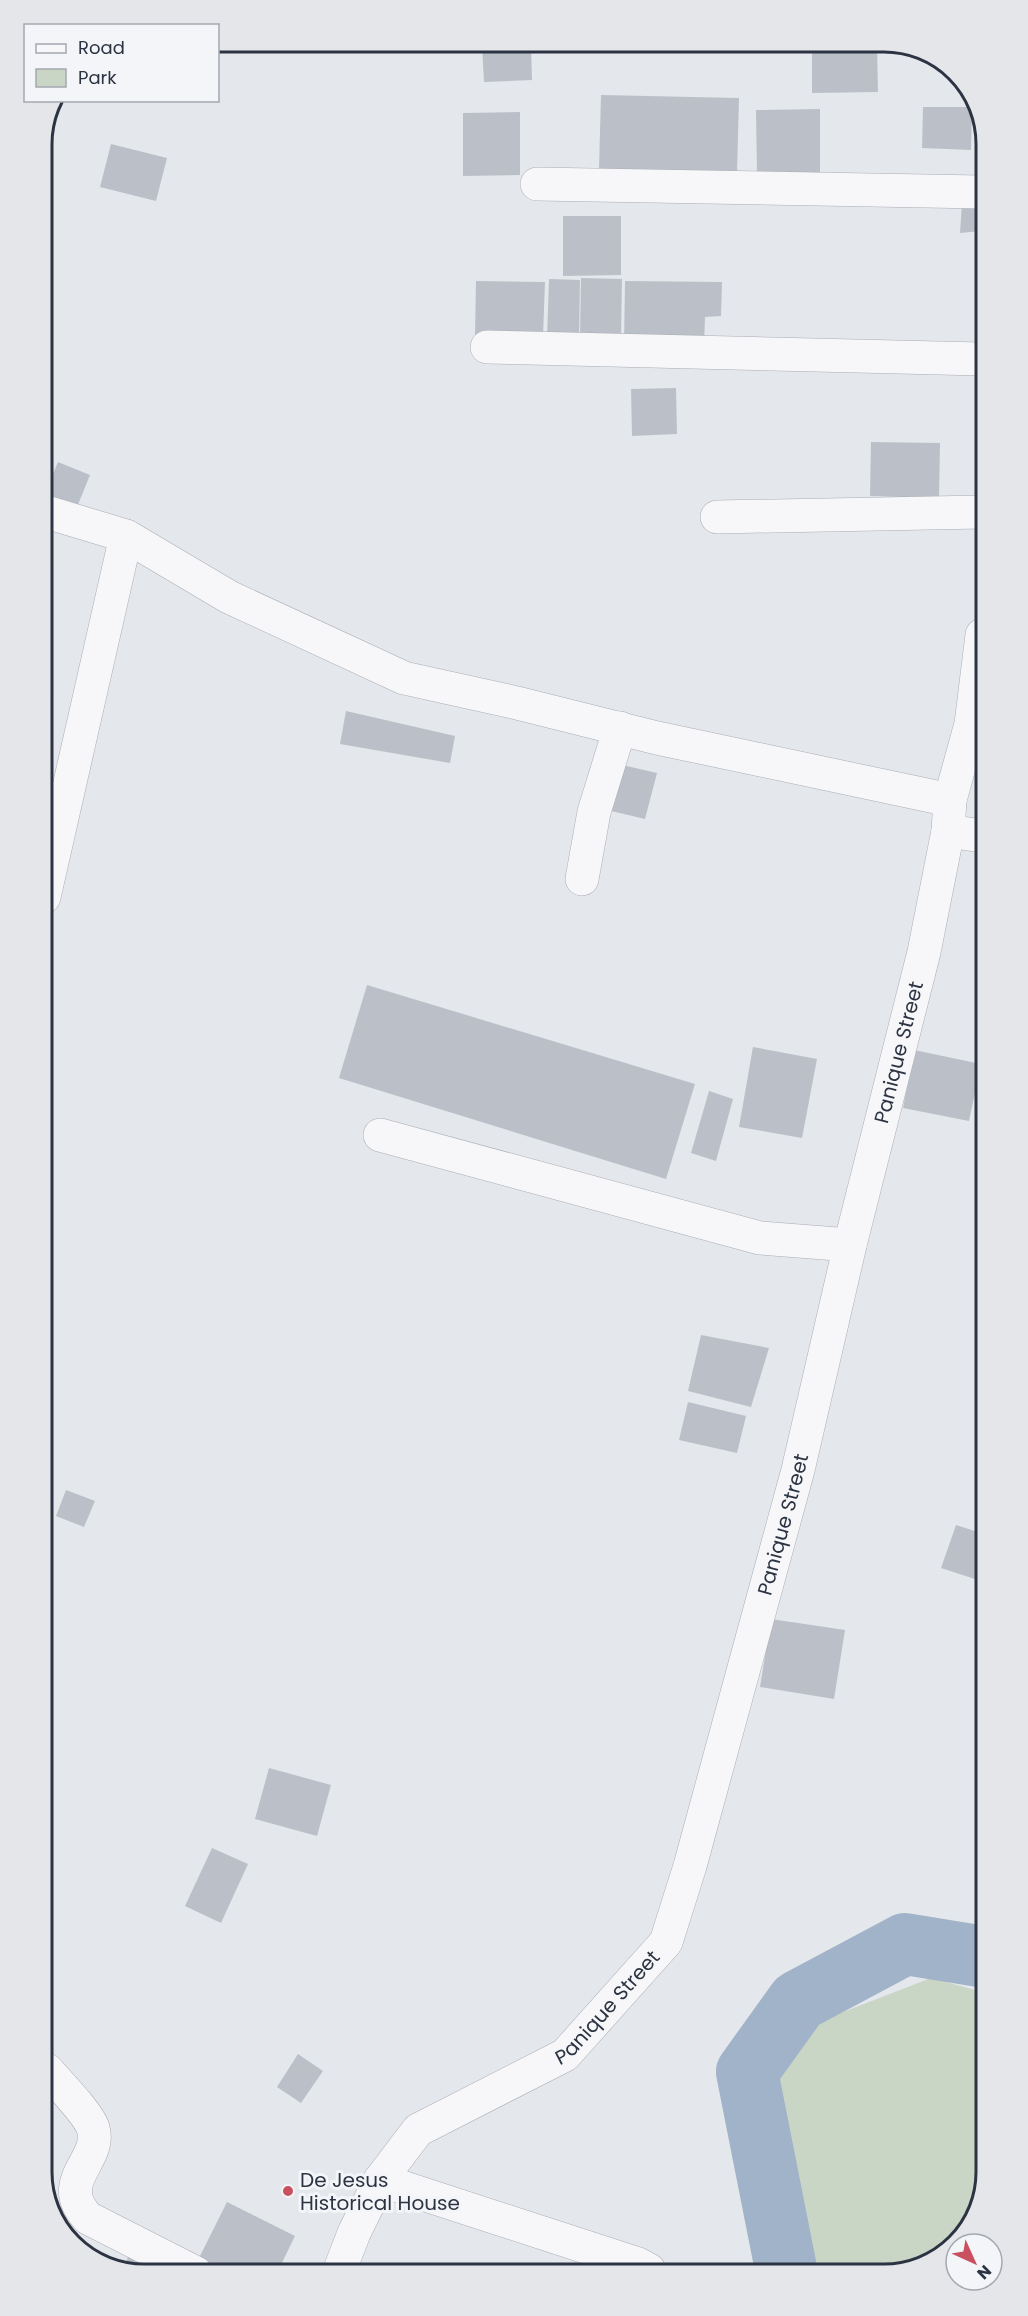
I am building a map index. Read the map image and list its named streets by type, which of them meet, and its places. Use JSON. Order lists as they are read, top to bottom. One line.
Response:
{"streets":{"street":["Panique Street"]},"places":["De Jesus Historical House"],"legend":["Road","Park"],"north":"bottom right"}
